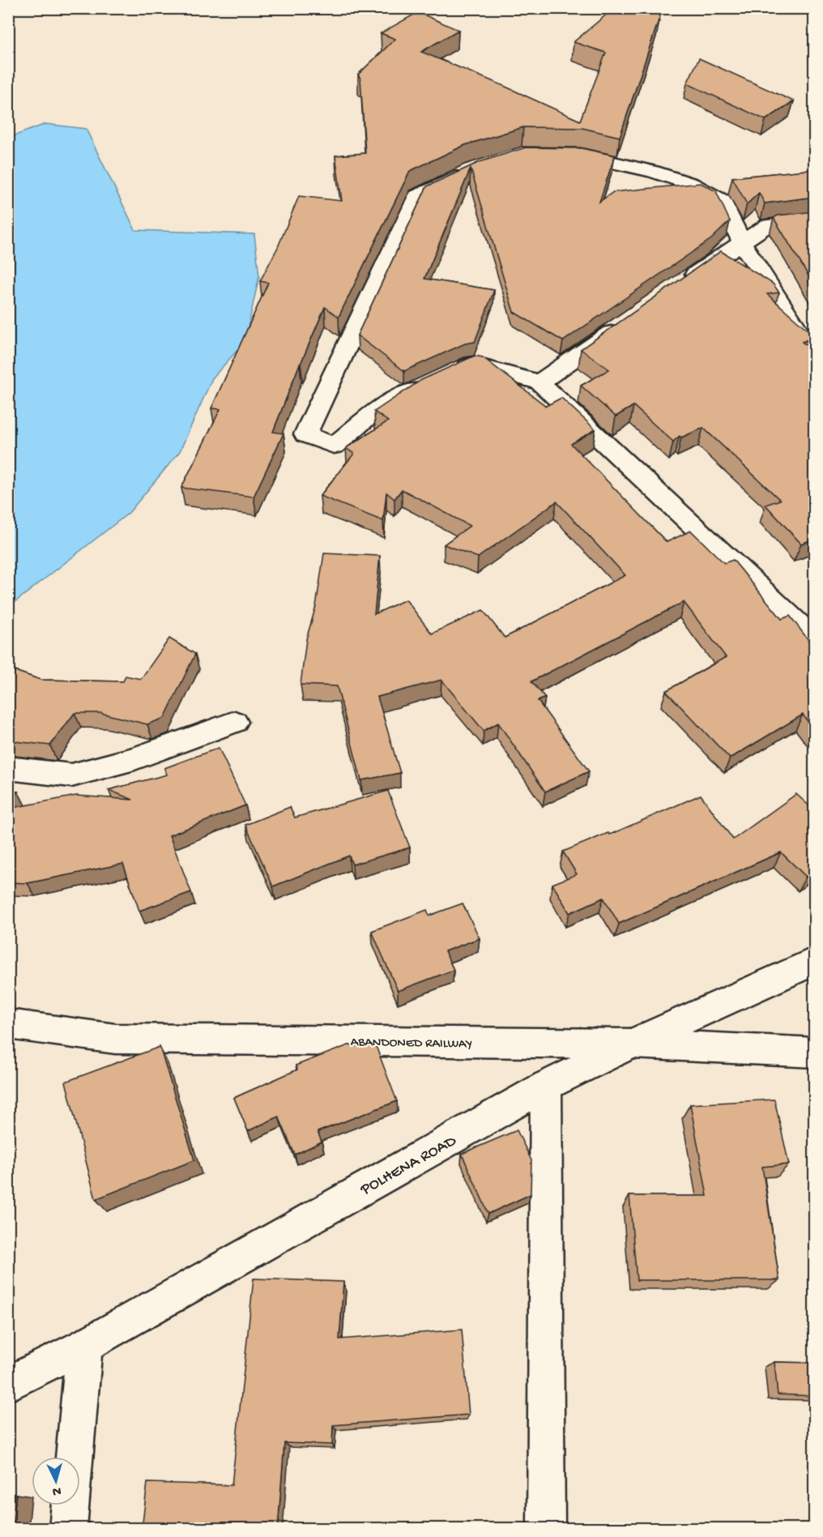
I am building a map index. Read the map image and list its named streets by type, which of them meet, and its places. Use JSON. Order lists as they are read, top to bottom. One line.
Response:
{"streets":{"street":["ABANDONED RAILWAY","POLHENA ROAD"]},"crossings":[["ABANDONED RAILWAY","POLHENA ROAD"]],"north":"bottom"}
